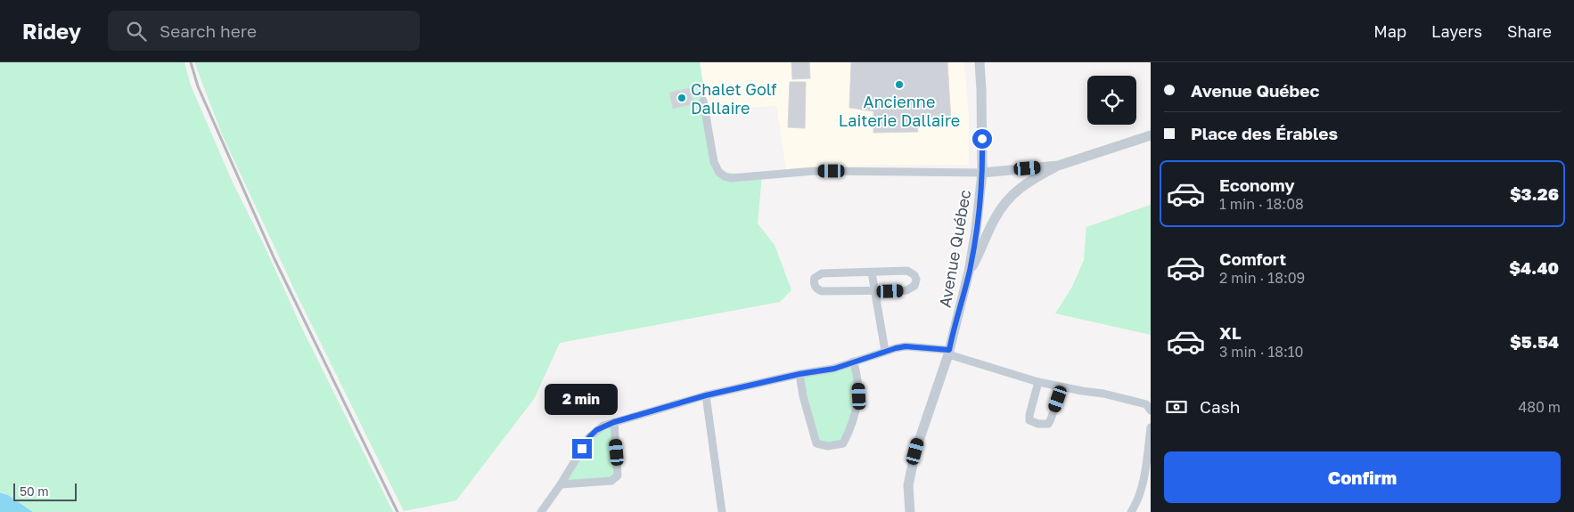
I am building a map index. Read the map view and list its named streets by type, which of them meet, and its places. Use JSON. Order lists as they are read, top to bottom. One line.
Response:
{"streets":{"street":["Avenue Québec"]},"places":["Ancienne Laiterie Dallaire","Chalet Golf Dallaire"],"scale_bar":"50 m","page":{"header":"Ridey","search":"Search here","nav":["Map","Layers","Share"],"banner":["Avenue Québec","Place des Érables"],"list":[{"name":"Economy","note":"1 min · 18:08","value":"$3.26"},{"name":"Comfort","note":"2 min · 18:09","value":"$4.40"},{"name":"XL","note":"3 min · 18:10","value":"$5.54"}],"pay":["Cash","480 m"],"bubble":"2 min","buttons":"Confirm","scale":"50 m"}}
